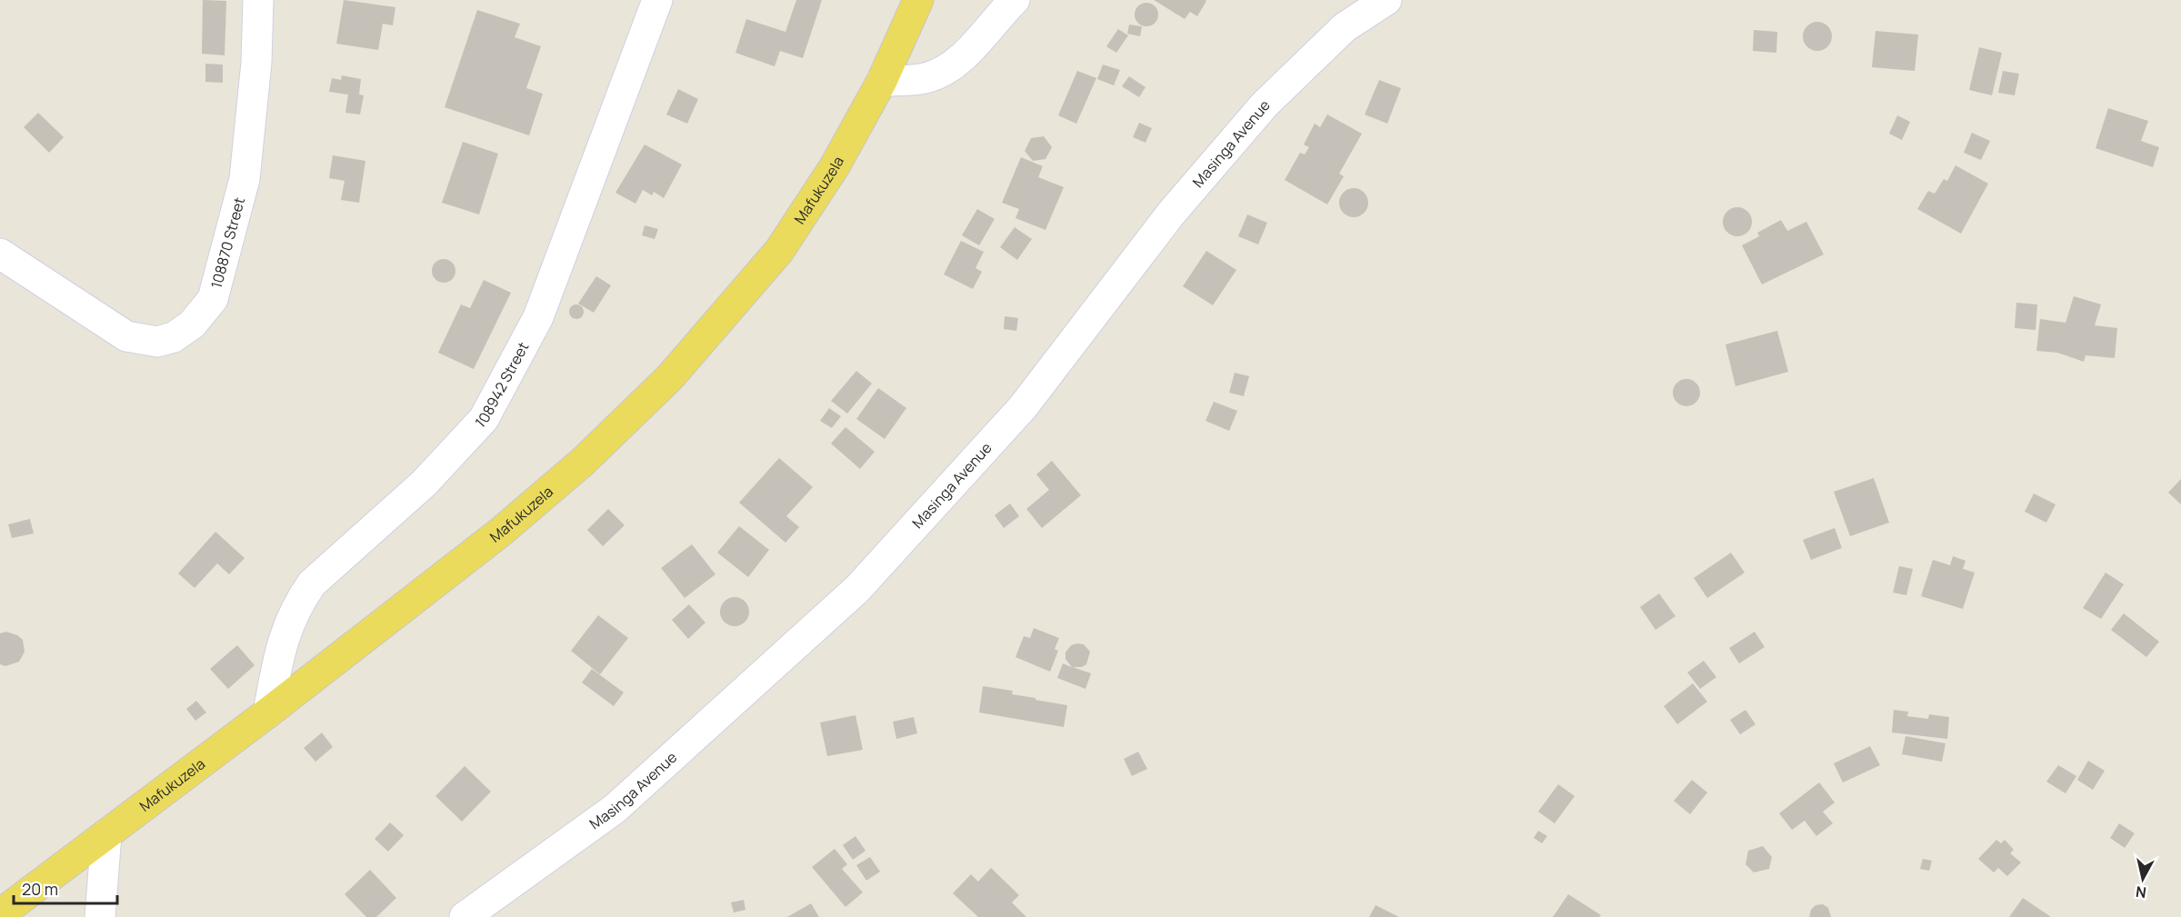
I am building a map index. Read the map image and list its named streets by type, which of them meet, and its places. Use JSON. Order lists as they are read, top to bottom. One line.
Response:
{"streets":{"main road":["Mafukuzela"],"street":["Masinga Avenue","108870 Street","108942 Street"]},"crossings":[["Mafukuzela","108942 Street"]],"scale_bar":"20 m","north":"bottom"}
